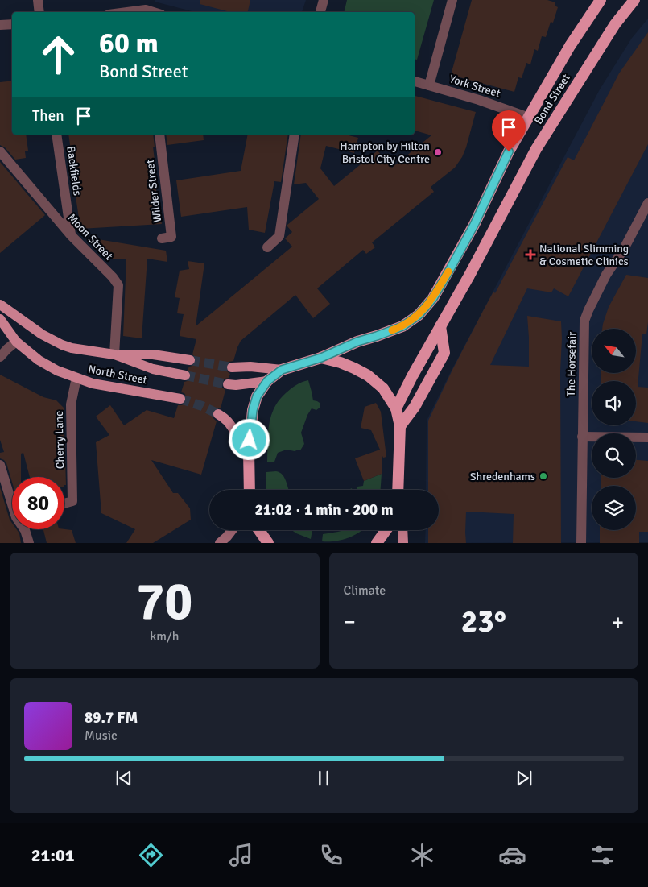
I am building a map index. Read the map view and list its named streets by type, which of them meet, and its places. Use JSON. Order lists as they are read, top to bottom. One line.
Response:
{"streets":{"highway":["Bond Street"],"main road":["North Street"],"street":["York Street","Backfields","Wilder Street","Moon Street","The Horsefair","Cherry Lane"]},"crossings":[["York Street","Bond Street"],["Backfields","Moon Street"],["Moon Street","North Street"],["North Street","Cherry Lane"]],"places":{"other":["Hampton by Hilton Bristol City Centre","Shredenhams"],"health":["National Slimming & Cosmetic Clinics"]},"north":"top left","page":{"turn":["60 m","Bond Street"],"then":"Then","limit":"80","trip":"21:02 · 1 min · 200 m","tile":[["70","km/h"],"Climate"],"heat":["−","23°","+"],"song":["89.7 FM","Music"],"tabs":"21:01"}}
